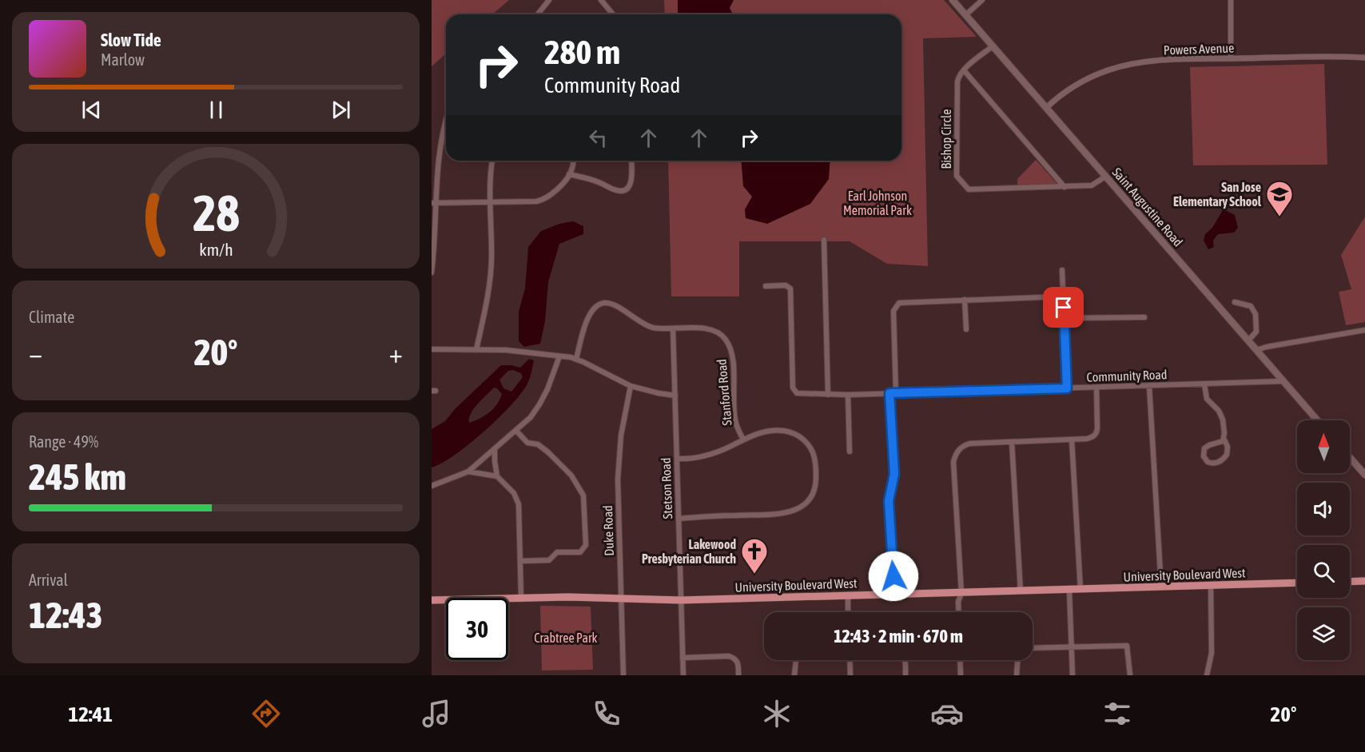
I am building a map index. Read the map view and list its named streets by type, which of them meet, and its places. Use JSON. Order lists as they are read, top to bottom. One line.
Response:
{"streets":{"main road":["Saint Augustine Road","University Boulevard West"],"street":["Powers Avenue","Bishop Circle","Community Road","Stanford Road","Stetson Road","Duke Road"]},"crossings":[["Powers Avenue","Saint Augustine Road"],["Bishop Circle","Saint Augustine Road"],["Saint Augustine Road","Community Road"],["Stanford Road","Stetson Road"],["Stetson Road","University Boulevard West"],["Duke Road","University Boulevard West"]],"parks":["Earl Johnson Memorial Park","Crabtree Park"],"places":{"school or university":["San Jose Elementary School"],"church":["Lakewood Presbyterian Church"]},"north":"top","page":{"turn":["280 m","Community Road"],"song":["Slow Tide","Marlow"],"tile":["Climate",["Range · 49%","245 km"],["Arrival","12:43"]],"heat":["−","20°","+"],"limit":"30","trip":"12:43 · 2 min · 670 m","tabs":["12:41","20°"],"gauge":["28","km/h"]}}
